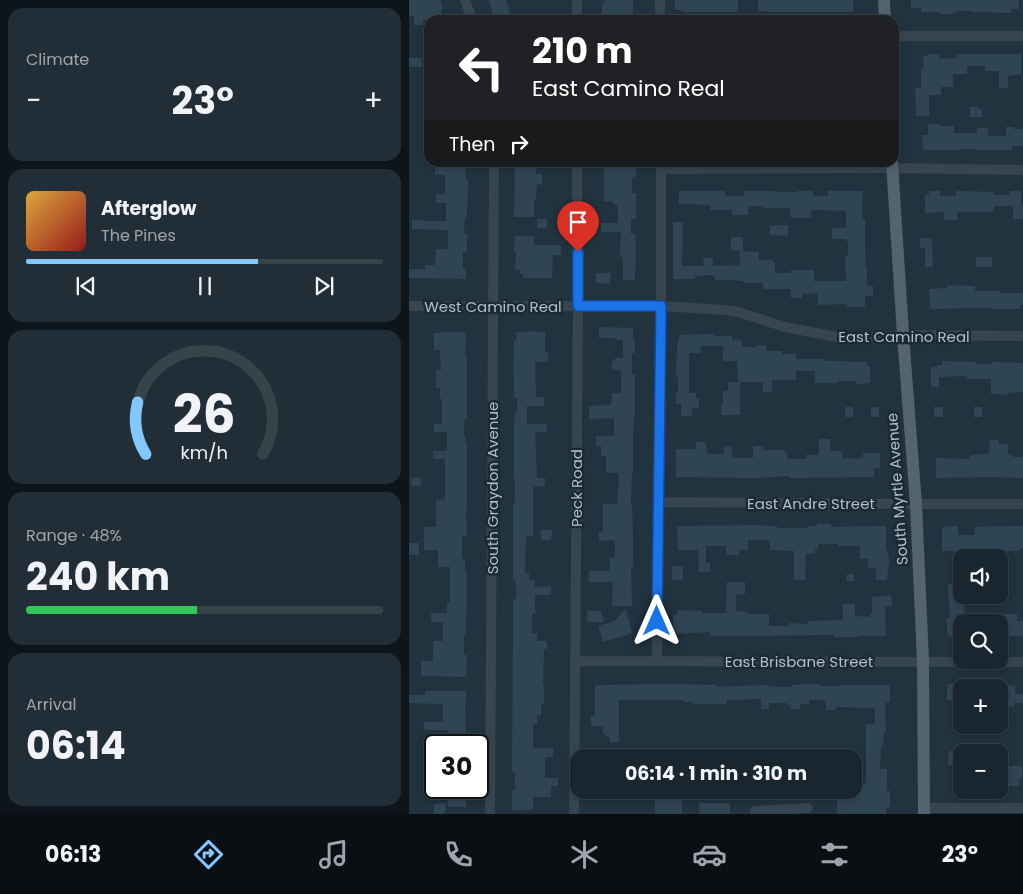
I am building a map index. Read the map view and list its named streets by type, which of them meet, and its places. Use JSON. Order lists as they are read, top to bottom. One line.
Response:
{"streets":{"main road":["South Myrtle Avenue"],"street":["West Camino Real","East Camino Real","South Graydon Avenue","Peck Road","East Andre Street","East Brisbane Street"]},"crossings":[["West Camino Real","East Camino Real"],["West Camino Real","South Graydon Avenue"],["West Camino Real","Peck Road"],["East Camino Real","Peck Road"],["East Camino Real","South Myrtle Avenue"],["Peck Road","East Brisbane Street"],["South Myrtle Avenue","East Andre Street"],["South Myrtle Avenue","East Brisbane Street"]],"page":{"tile":["Climate",["Range · 48%","240 km"],["Arrival","06:14"]],"turn":["210 m","East Camino Real"],"heat":["−","23°","+"],"then":"Then","song":["Afterglow","The Pines"],"map_buttons":["+","−"],"limit":"30","trip":"06:14 · 1 min · 310 m","tabs":["06:13","23°"],"gauge":["26","km/h"]}}
